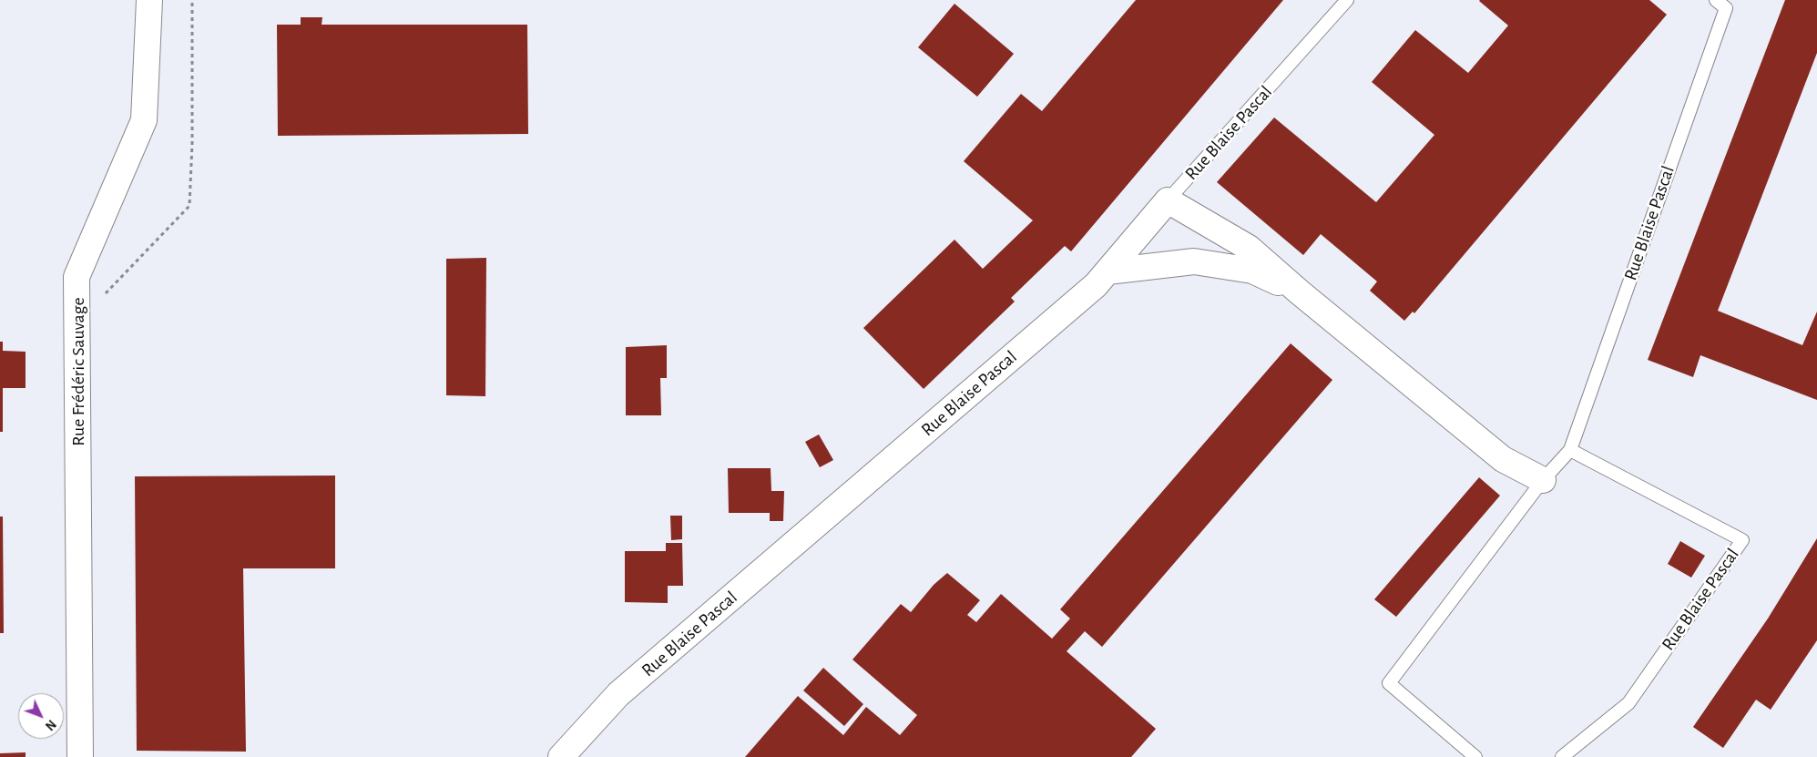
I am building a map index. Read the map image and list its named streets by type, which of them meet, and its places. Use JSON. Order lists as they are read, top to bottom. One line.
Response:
{"streets":{"street":["Rue Blaise Pascal","Rue Frédéric Sauvage"]},"north":"bottom right"}
